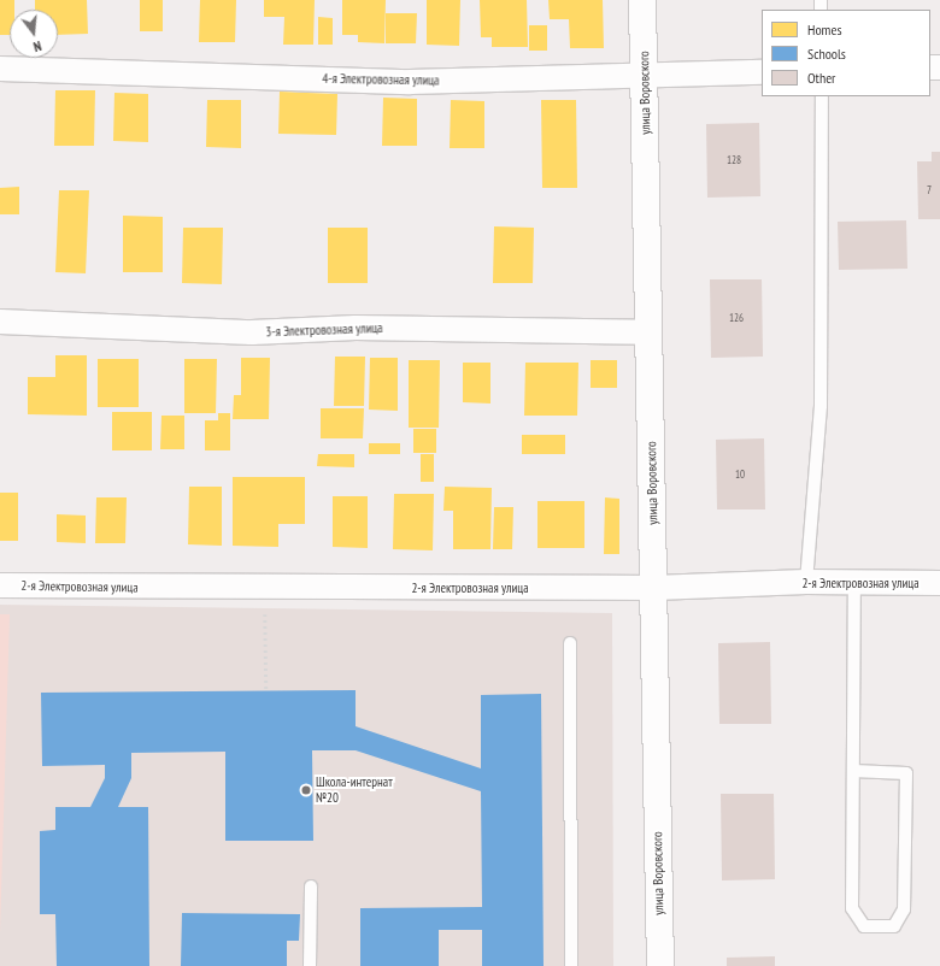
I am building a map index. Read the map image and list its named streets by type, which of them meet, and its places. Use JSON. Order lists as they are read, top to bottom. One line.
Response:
{"streets":{"main road":["улица Воровского"],"street":["4-я Электровозная улица","3-я Электровозная улица","2-я Электровозная улица"]},"crossings":[["4-я Электровозная улица","улица Воровского"],["улица Воровского","3-я Электровозная улица"],["улица Воровского","2-я Электровозная улица"]],"places":["Школа-интернат №20"],"house_numbers":["128","7","126","10"],"legend":["Homes","Schools","Other"],"north":"bottom"}
